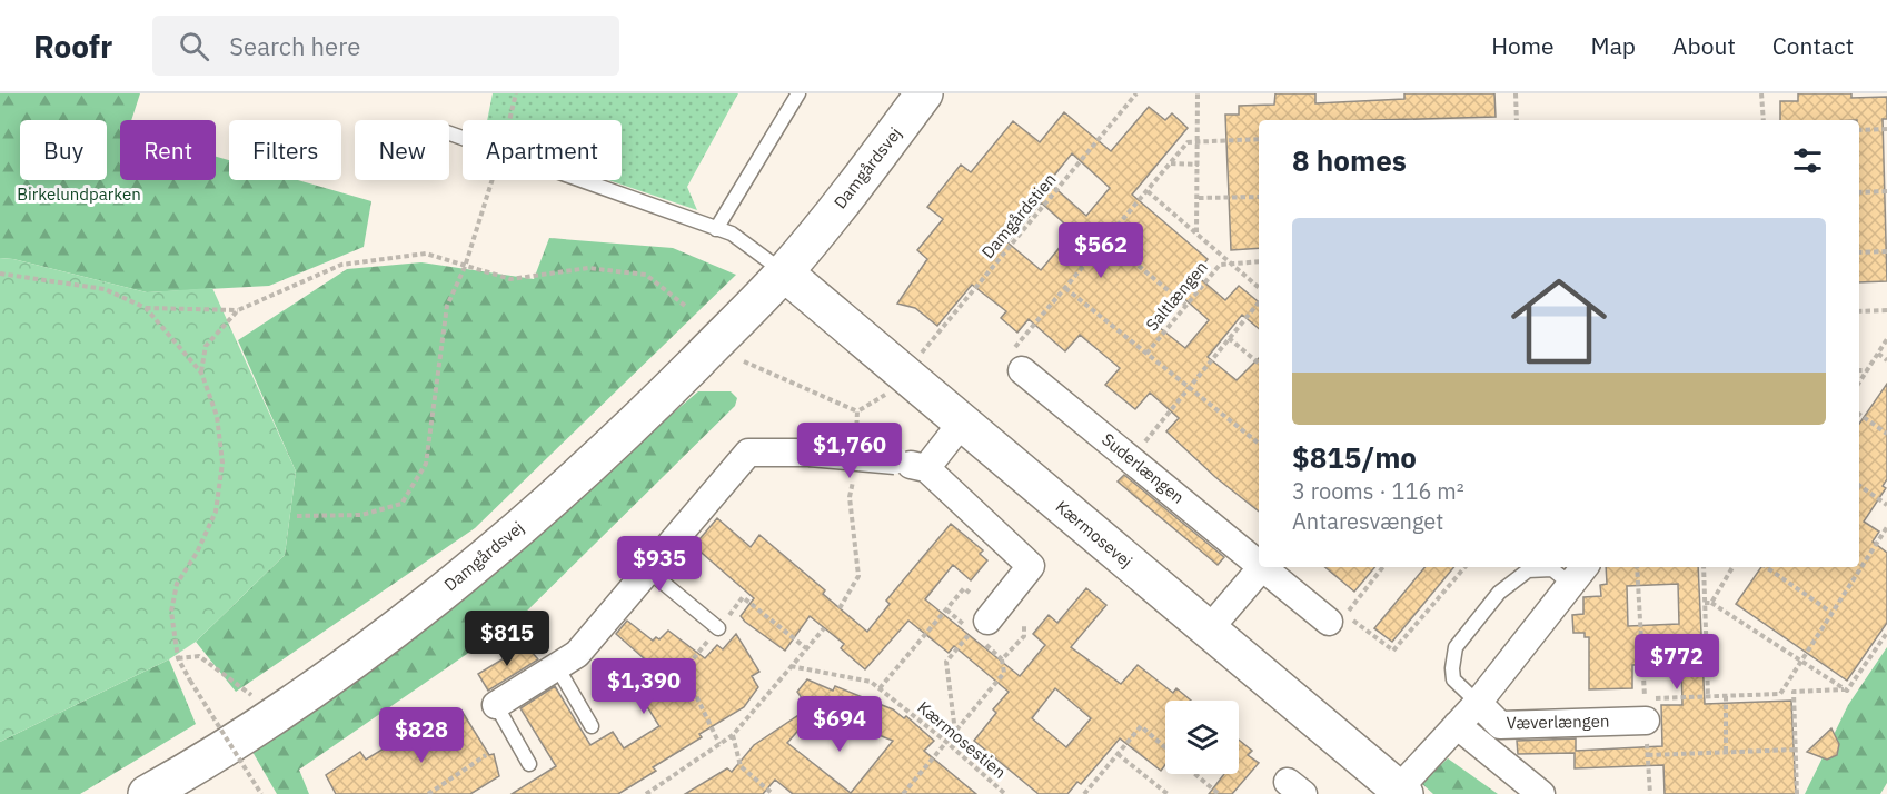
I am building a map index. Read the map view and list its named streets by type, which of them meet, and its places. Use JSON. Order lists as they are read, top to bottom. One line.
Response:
{"streets":{"street":["Damgårdsvej","Suderlængen","Kærmosevej","Væverlængen"],"path":["Damgårdstien","Saltlængen","Kærmosestien"]},"crossings":[["Damgårdsvej","Kærmosevej"]],"parks":["Birkelundparken"],"page":{"header":"Roofr","search":"Search here","nav":["Home","Map","About","Contact"],"chip":["Buy","Rent","Filters","New","Apartment"],"heading":"8 homes","list":[{"name":"$815/mo","note":"3 rooms · 116 m² · Antaresvænget"}],"price":["$562","$1,760","$935","$815","$772","$1,390","$694","$828"]}}
